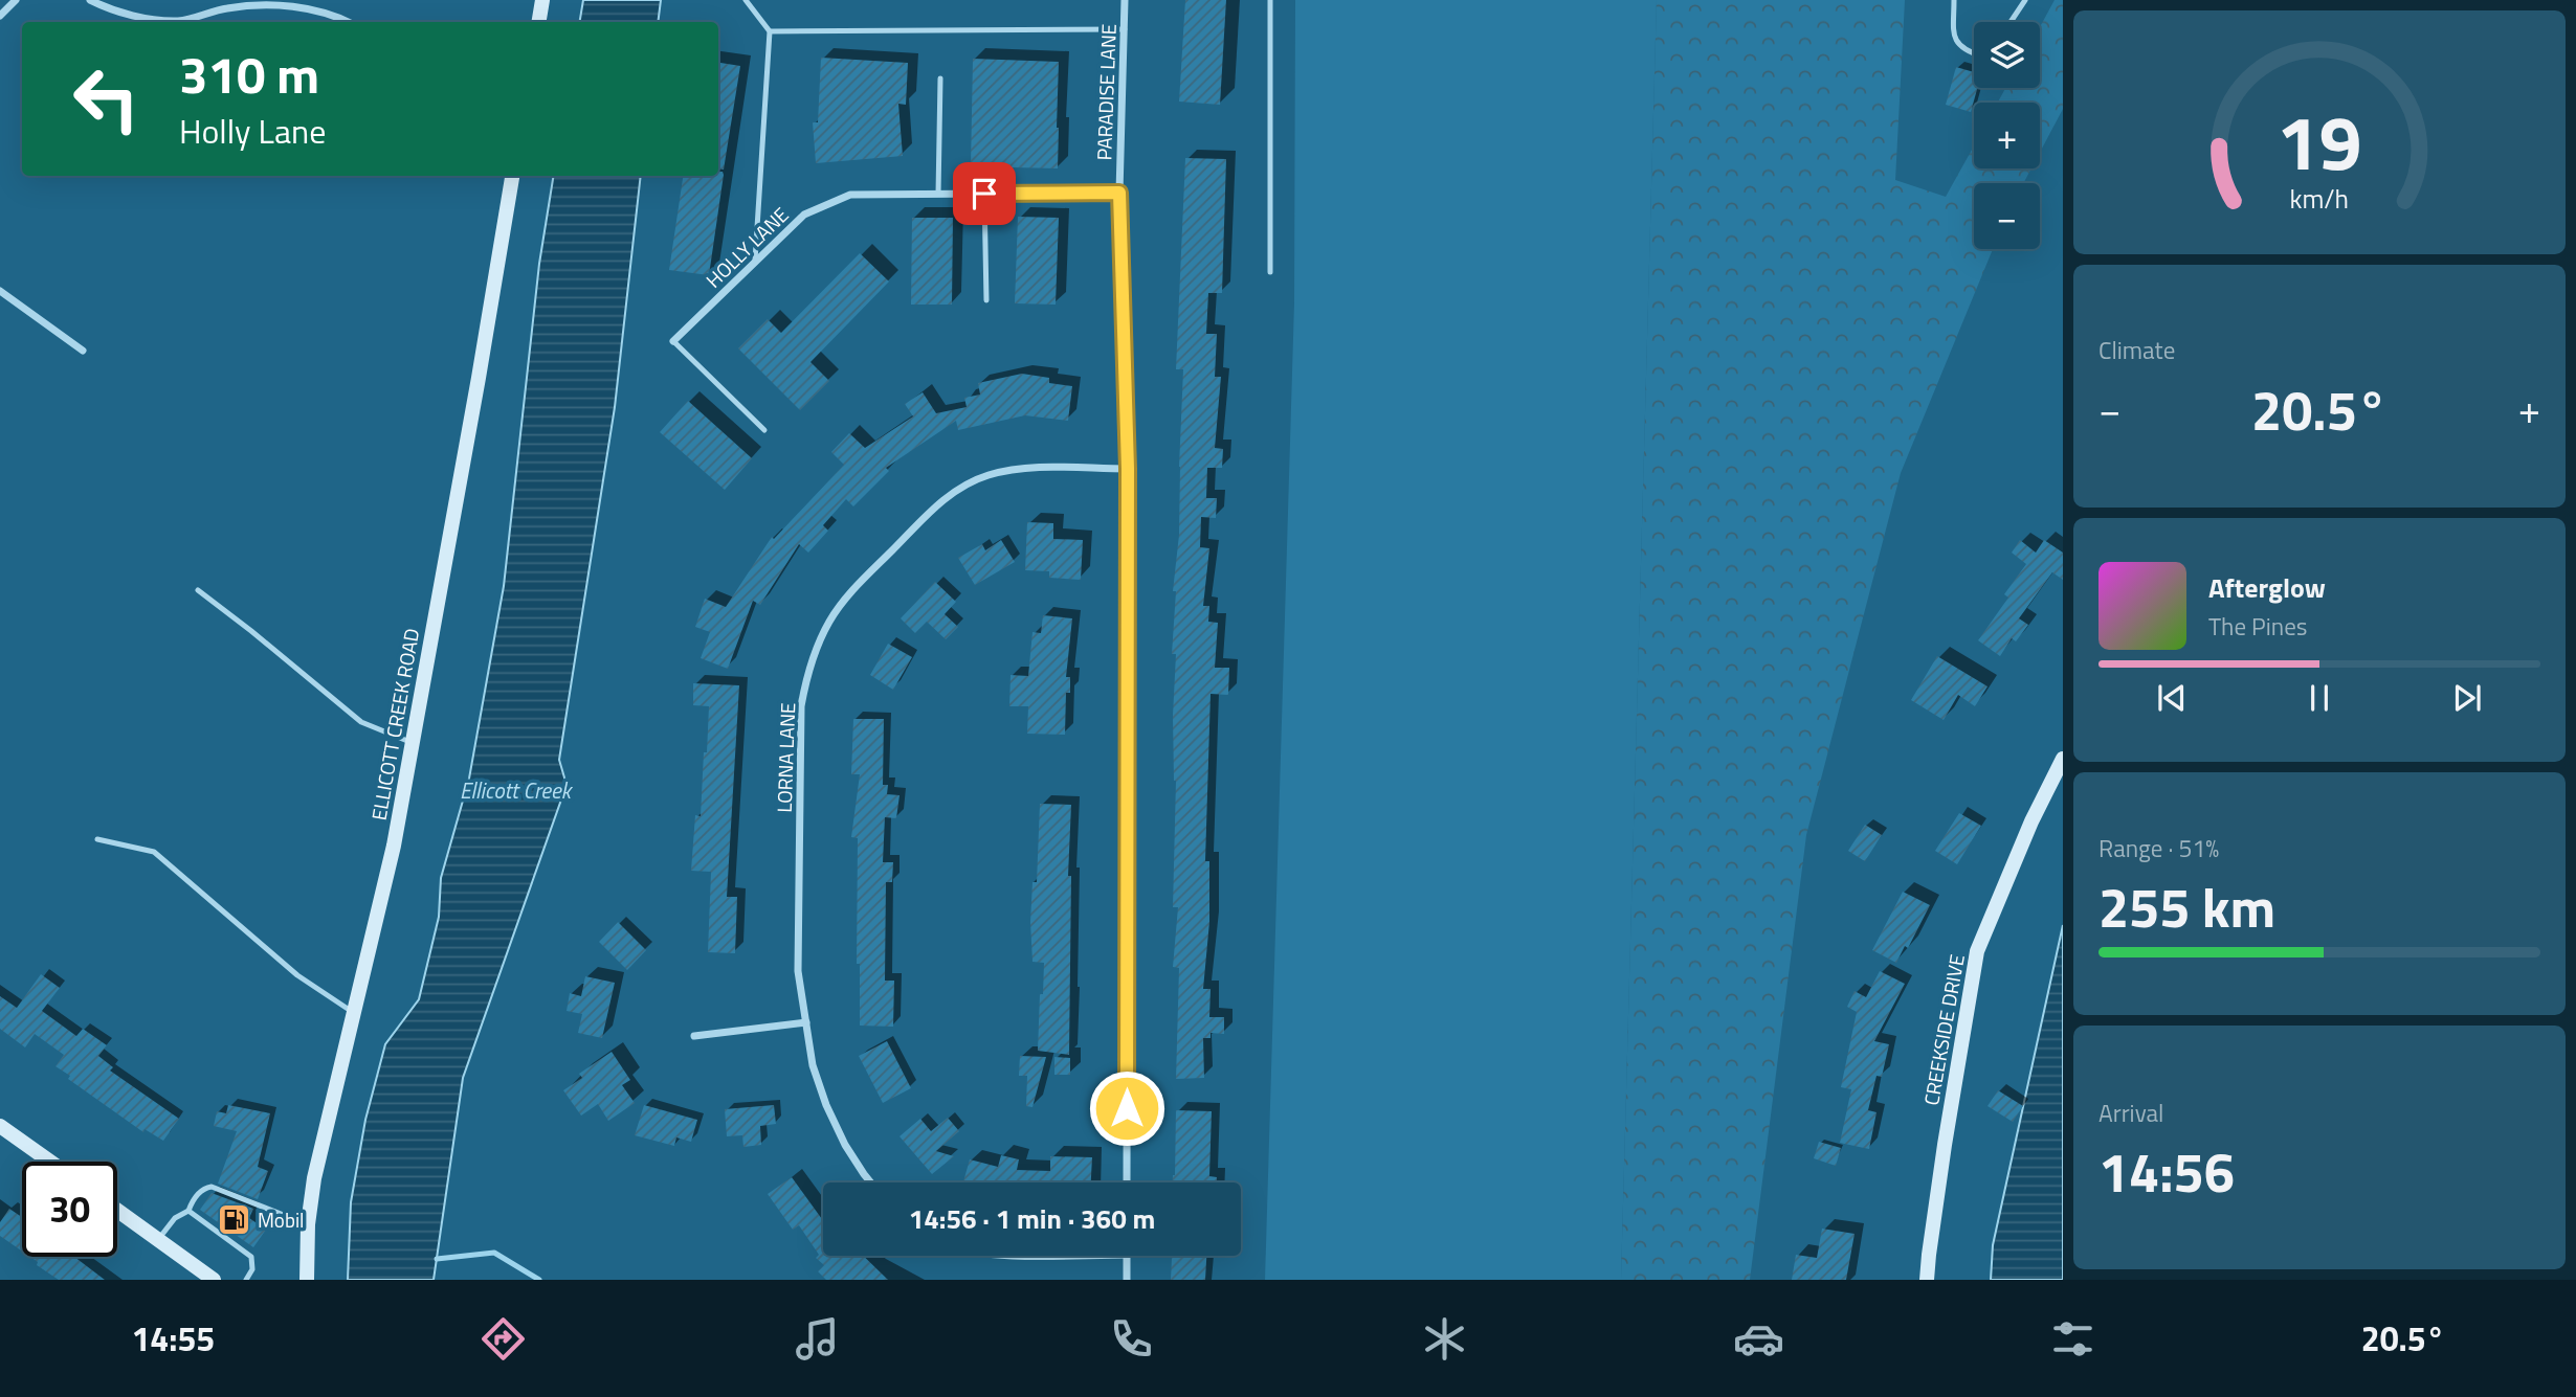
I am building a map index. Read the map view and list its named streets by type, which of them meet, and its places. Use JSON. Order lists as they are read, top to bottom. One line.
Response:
{"streets":{"street":["PARADISE LANE","HOLLY LANE","ELLICOTT CREEK ROAD","LORNA LANE","CREEKSIDE DRIVE"]},"crossings":[["PARADISE LANE","HOLLY LANE"],["PARADISE LANE","LORNA LANE"]],"water":["Ellicott Creek"],"places":{"fuel station":["Mobil"]},"page":{"map_buttons":["+","−"],"turn":["310 m","Holly Lane"],"tile":["Climate",["Range · 51%","255 km"],["Arrival","14:56"]],"heat":["−","20.5°","+"],"song":["Afterglow","The Pines"],"limit":"30","trip":"14:56 · 1 min · 360 m","tabs":["14:55","20.5°"],"gauge":["19","km/h"]}}
